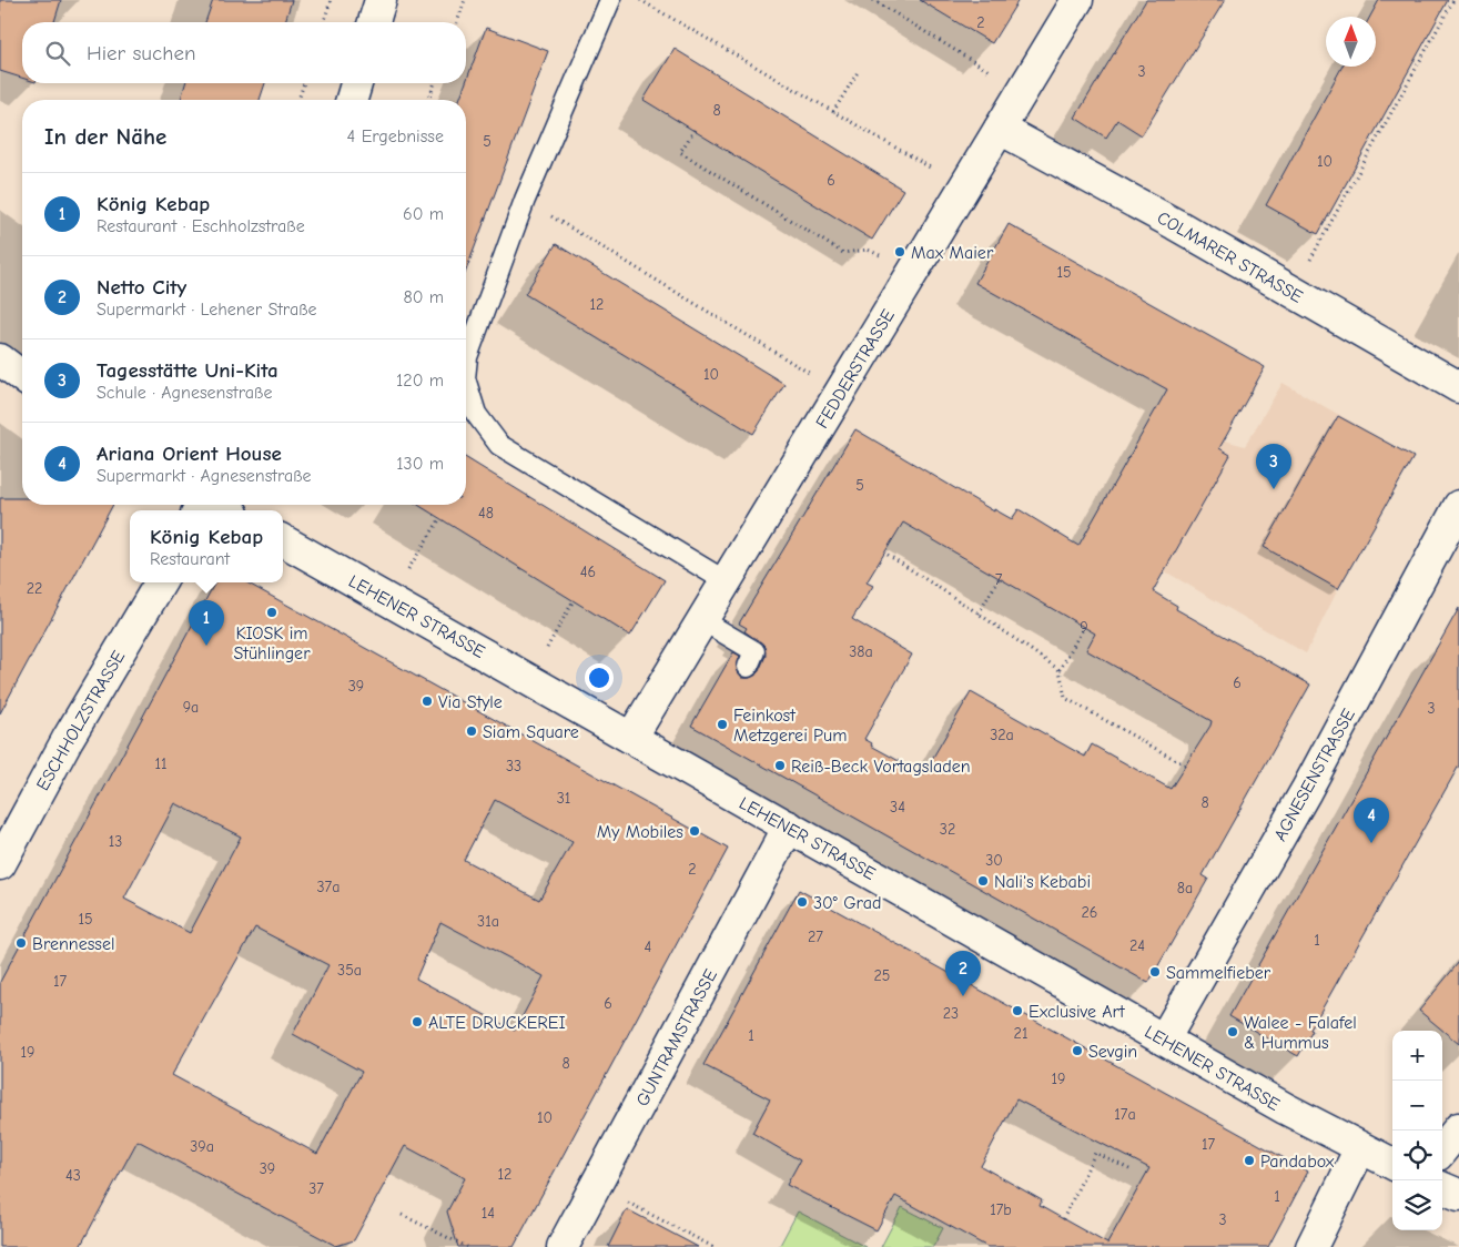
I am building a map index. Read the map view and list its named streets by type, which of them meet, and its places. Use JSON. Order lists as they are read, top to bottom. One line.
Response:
{"streets":{"street":["COLMARER STRASSE","FEDDERSTRASSE","LEHENER STRASSE","ESCHHOLZSTRASSE","AGNESENSTRASSE","GUNTRAMSTRASSE"]},"crossings":[["COLMARER STRASSE","FEDDERSTRASSE"],["FEDDERSTRASSE","LEHENER STRASSE"],["LEHENER STRASSE","AGNESENSTRASSE"],["LEHENER STRASSE","GUNTRAMSTRASSE"]],"places":["Max Maier","KIOSK im Stühlinger","Via Style","Feinkost Metzgerei Pum","Siam Square","Reiß-Beck Vortagsladen","My Mobiles","Nali's Kebabi","30° Grad","Brennessel","Sammelfieber","Exclusive Art","ALTE DRUCKEREI","Walee - Falafel & Hummus","Sevgin","Pandabox"],"house_numbers":["2","3","8","5","10","6","15","12","10","5","48","46","7","22","9","38a","6","39","9a","3","32a","11","33","31","8","34","32","13","30","2","37a","8a","26","15","31a","27","1","24","4","35a","25","17","6","23","21","1","19","8","19","17a","10","17","39a","39","12","43","37","1","17b","14","3"],"north":"top","page":{"search":"Hier suchen","heading":["In der Nähe","4 Ergebnisse"],"list":[{"mark":"1","name":"König Kebap","note":"Restaurant · Eschholzstraße","value":"60 m"},{"mark":"2","name":"Netto City","note":"Supermarkt · Lehener Straße","value":"80 m"},{"mark":"3","name":"Tagesstätte Uni-Kita","note":"Schule · Agnesenstraße","value":"120 m"},{"mark":"4","name":"Ariana Orient House","note":"Supermarkt · Agnesenstraße","value":"130 m"}],"pins":["3","1","4","2"],"popup":["König Kebap","Restaurant"],"map_buttons":["+","−"]}}
